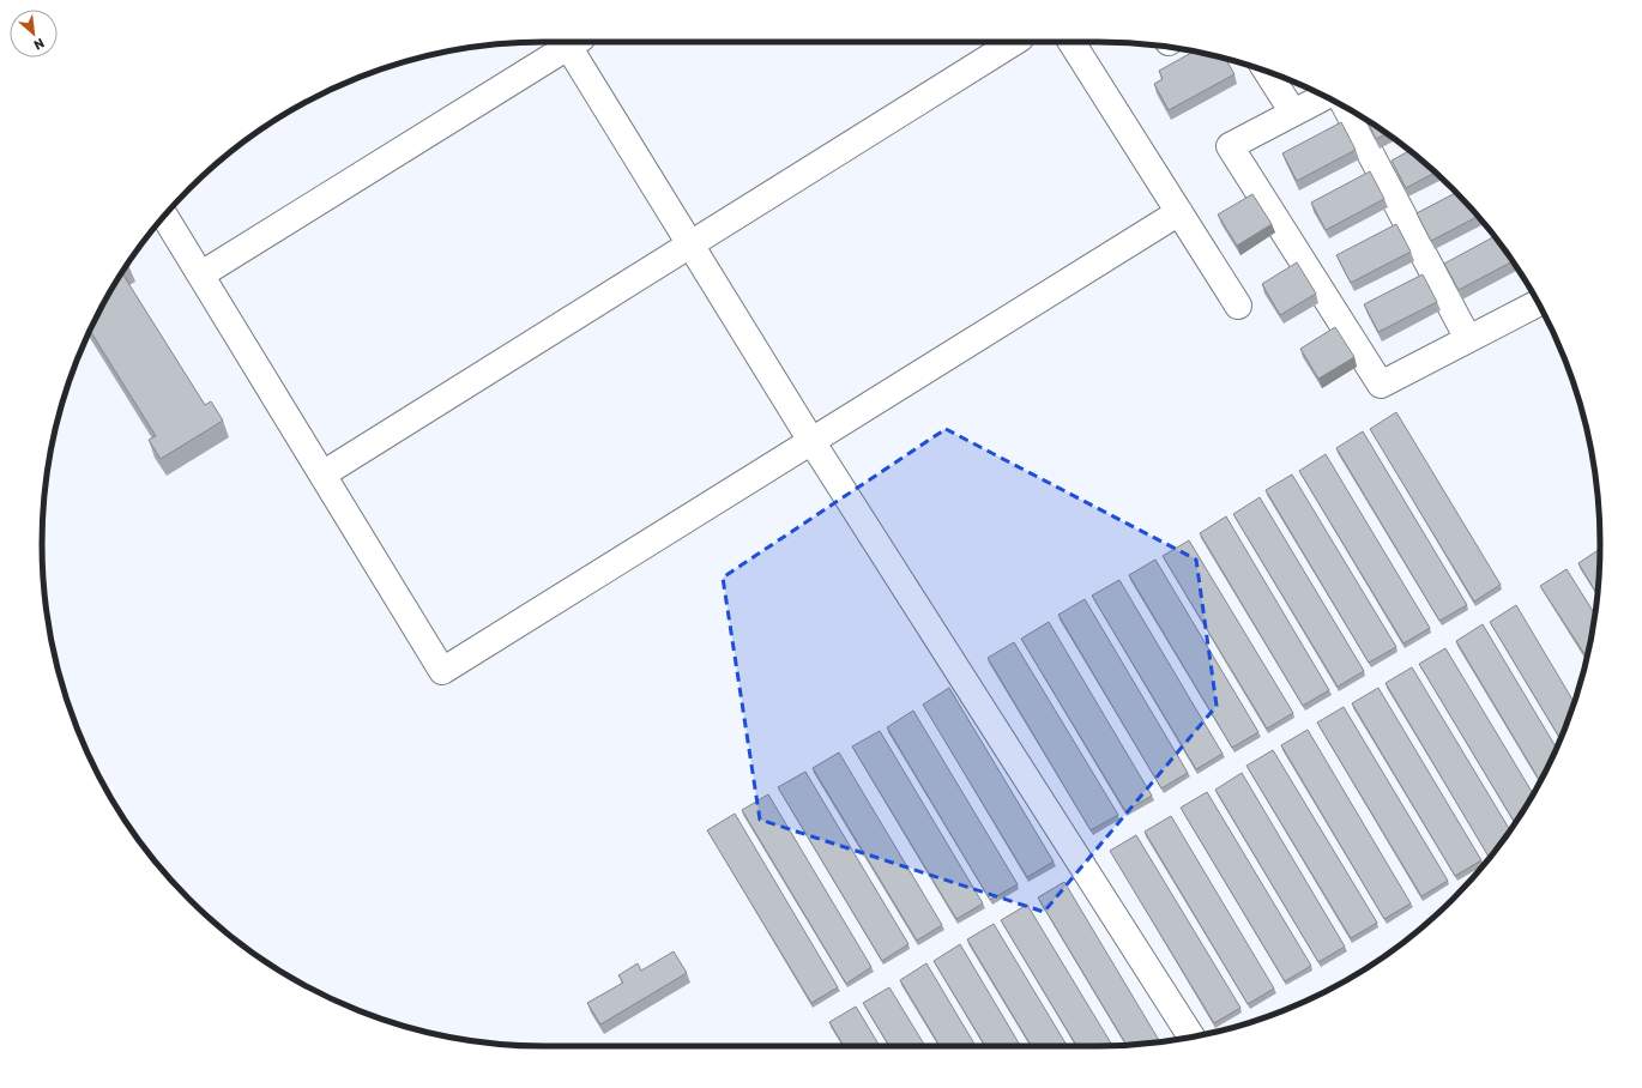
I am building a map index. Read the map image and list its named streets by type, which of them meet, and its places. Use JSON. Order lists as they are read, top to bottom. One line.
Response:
{"north":"bottom right"}
